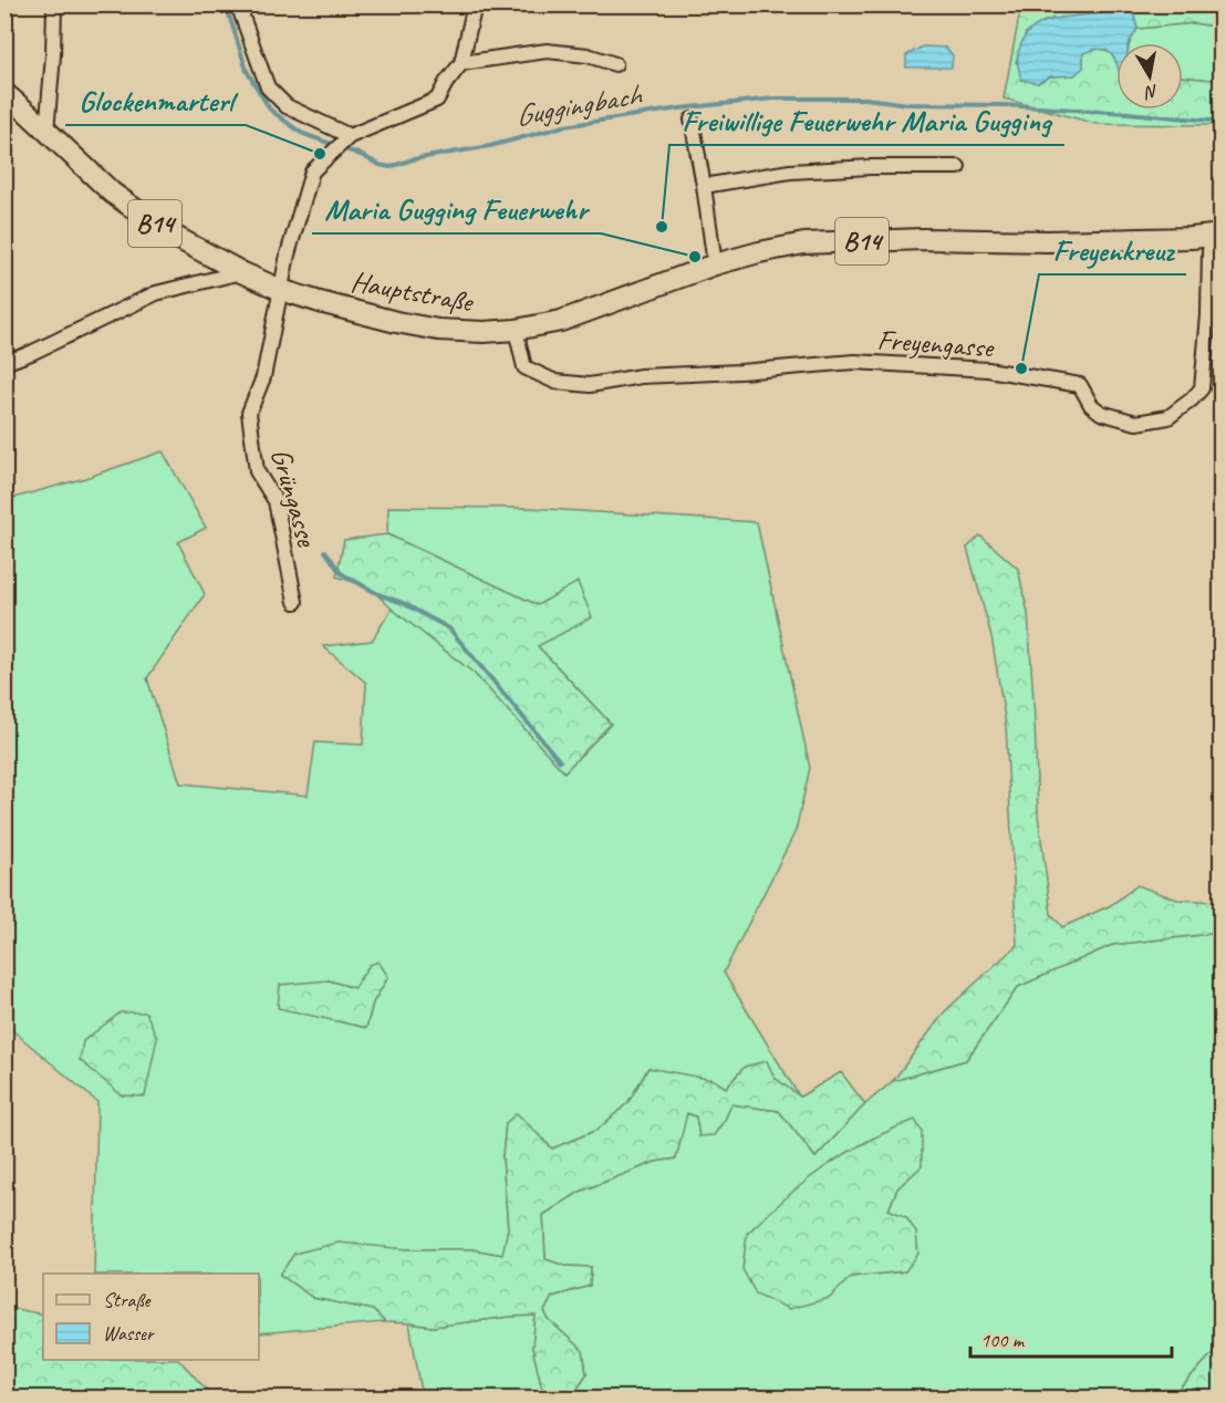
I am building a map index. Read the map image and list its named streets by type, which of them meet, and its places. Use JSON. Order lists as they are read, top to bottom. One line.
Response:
{"streets":{"main road":["B14","Hauptstraße"],"street":["Freyengasse","Grüngasse"]},"crossings":[["Hauptstraße","Freyengasse"],["Hauptstraße","Grüngasse"]],"water":["Guggingbach"],"places":["Glockenmarterl","Freiwillige Feuerwehr Maria Gugging","Maria Gugging Feuerwehr","Freyenkreuz"],"legend":["Straße","Wasser"],"scale_bar":"100 m","north":"bottom"}
